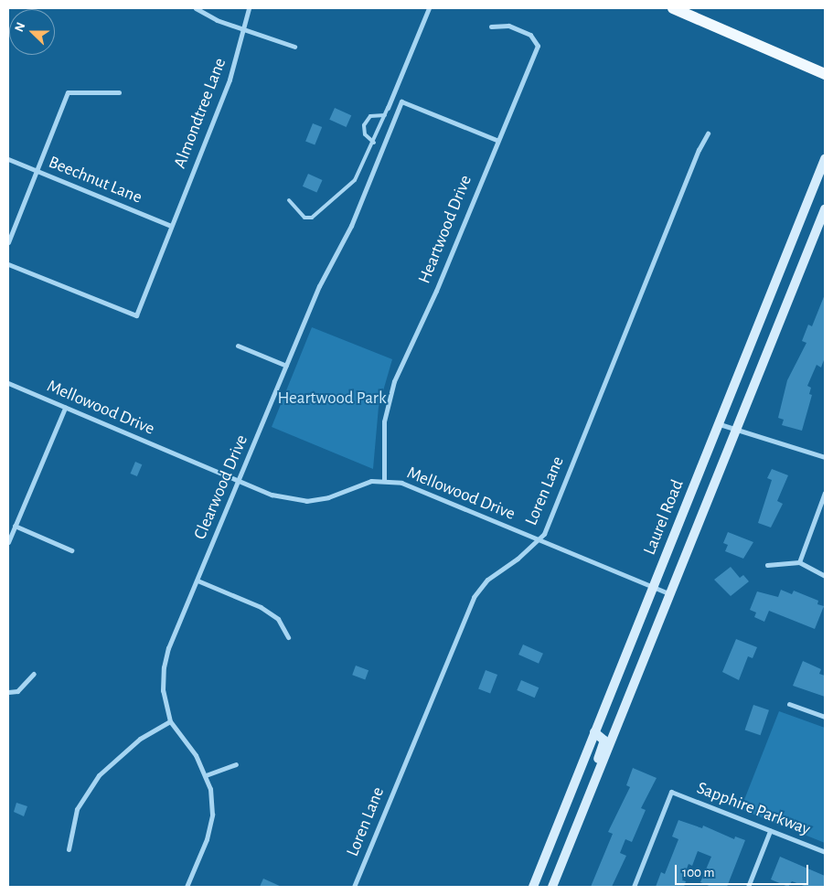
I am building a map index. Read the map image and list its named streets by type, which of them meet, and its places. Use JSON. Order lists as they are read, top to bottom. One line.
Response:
{"streets":{"main road":["Laurel Road"],"street":["Almondtree Lane","Beechnut Lane","Heartwood Drive","Mellowood Drive","Clearwood Drive","Loren Lane","Sapphire Parkway"]},"crossings":[["Almondtree Lane","Beechnut Lane"],["Heartwood Drive","Mellowood Drive"],["Heartwood Drive","Clearwood Drive"],["Mellowood Drive","Clearwood Drive"],["Mellowood Drive","Loren Lane"],["Mellowood Drive","Laurel Road"]],"parks":["Heartwood Park"],"scale_bar":"100 m","north":"left"}
